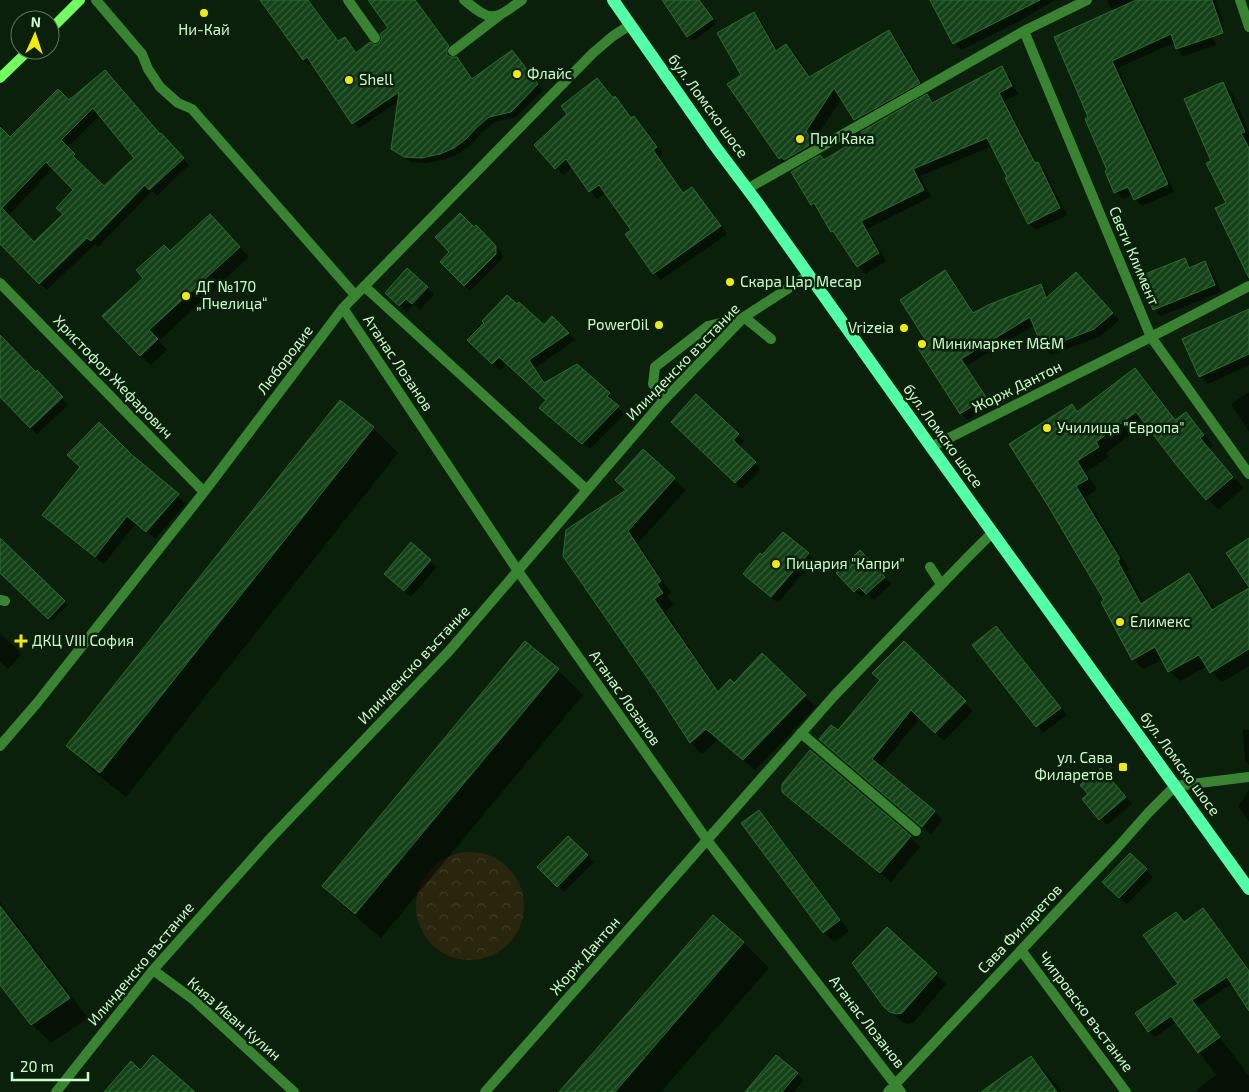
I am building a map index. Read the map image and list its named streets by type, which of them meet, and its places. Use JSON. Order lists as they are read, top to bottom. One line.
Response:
{"streets":{"main road":["бул. Ломско шосе"],"street":["Свети Климент","Любородие","Илинденско въстание","Атанас Лозанов","Христофор Жефарович","Жорж Дантон","Сава Филаретов","Чипровско въстание","Княз Иван Кулин"]},"crossings":[["бул. Ломско шосе","Любородие"],["бул. Ломско шосе","Илинденско въстание"],["бул. Ломско шосе","Жорж Дантон"],["бул. Ломско шосе","Сава Филаретов"],["Свети Климент","Жорж Дантон"],["Любородие","Атанас Лозанов"],["Любородие","Христофор Жефарович"],["Илинденско въстание","Атанас Лозанов"],["Илинденско въстание","Княз Иван Кулин"],["Атанас Лозанов","Жорж Дантон"],["Атанас Лозанов","Сава Филаретов"],["Сава Филаретов","Чипровско въстание"]],"places":{"other":["Ни-Кай","Флайс","Shell","При Кака","Скара Цар Месар","ДГ №170 „Пчелица“","PowerOil","Vrizeia","Минимаркет М&М","Училища \"Европа\"","Пицария \"Капри\"","Елимекс"],"health":["ДКЦ VIII София"],"transit":["ул. Сава Филаретов"]},"scale_bar":"20 m","north":"top"}
